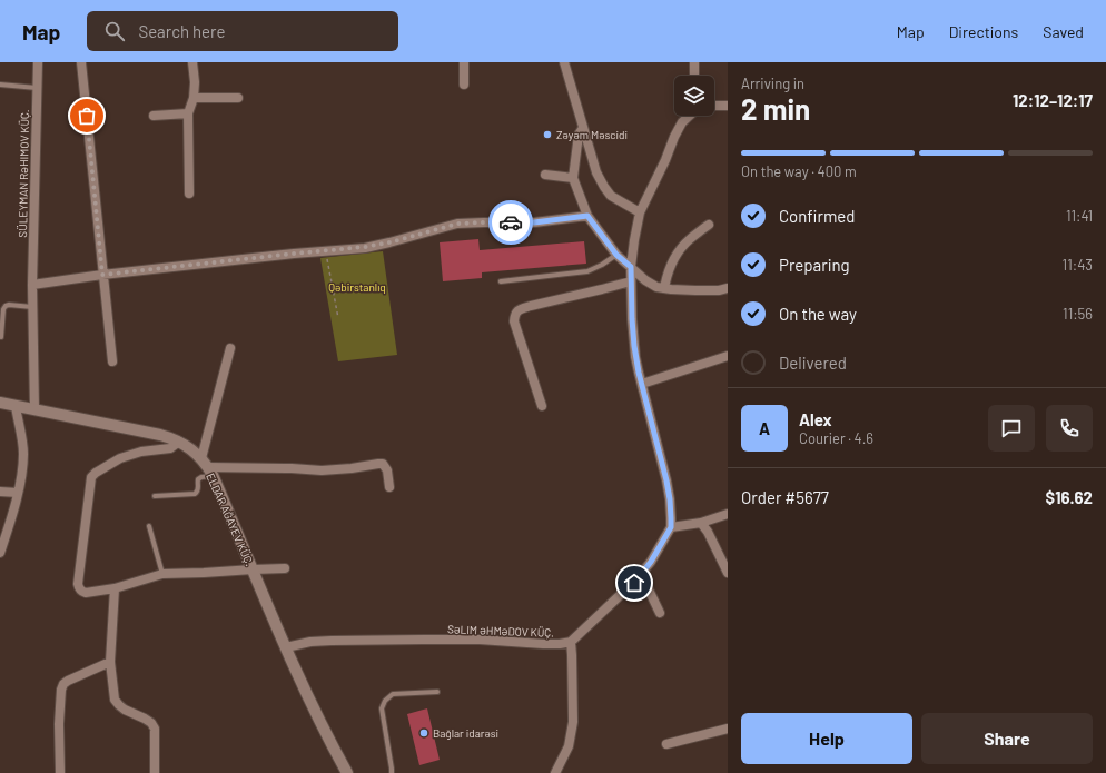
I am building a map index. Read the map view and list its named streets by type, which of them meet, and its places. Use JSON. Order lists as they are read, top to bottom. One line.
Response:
{"streets":{"main road":["ELDAR AĞAYEV KÜÇ."],"street":["SÜLEYMAN RƏHIMOV KÜÇ.","SƏLIM ƏHMƏDOV KÜÇ."]},"crossings":[["SÜLEYMAN RƏHIMOV KÜÇ.","ELDAR AĞAYEV KÜÇ."],["ELDAR AĞAYEV KÜÇ.","SƏLIM ƏHMƏDOV KÜÇ."]],"parks":["Qəbirstanlıq"],"places":["Zəyəm Məscidi","Bağlar idarəsi"],"page":{"header":"Map","search":"Search here","nav":["Map","Directions","Saved"],"heading":["2 min","Arriving in","12:12–12:17"],"panel":["Alex","Courier · 4.6","Order #5677","$16.62"],"bar":"On the way · 400 m","list":[["Confirmed","11:41"],["Preparing","11:43"],["On the way","11:56"],"Delivered"],"round":"A","buttons":["Help","Share"]}}
